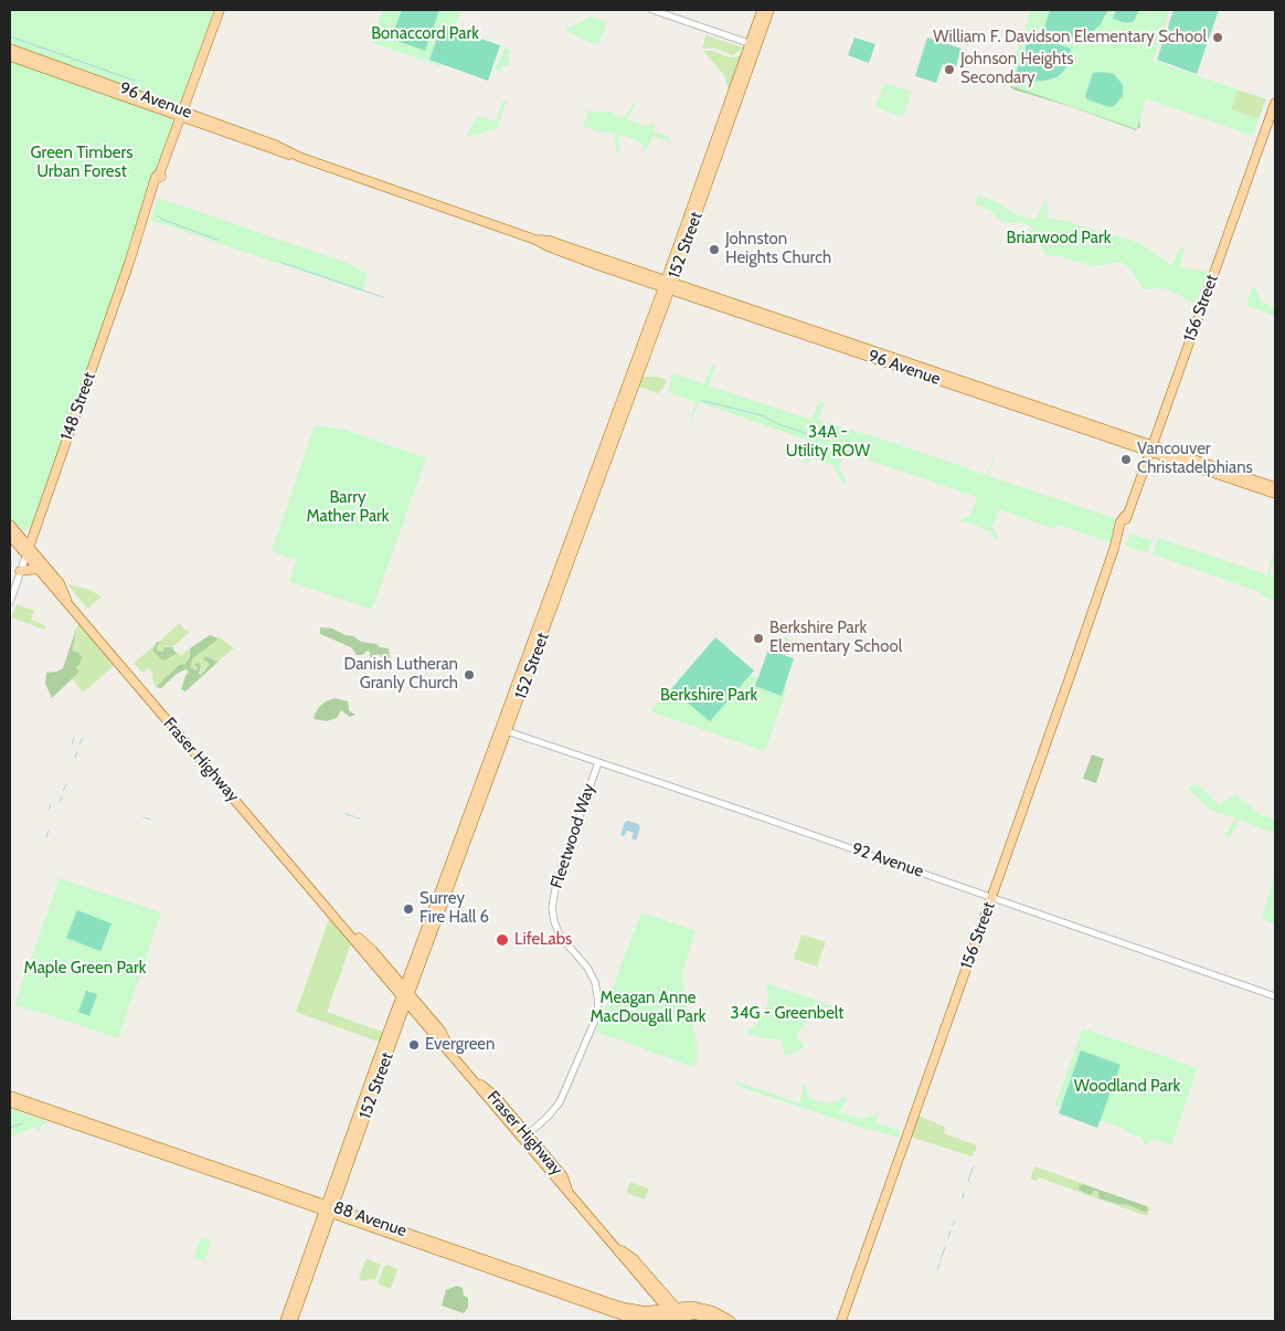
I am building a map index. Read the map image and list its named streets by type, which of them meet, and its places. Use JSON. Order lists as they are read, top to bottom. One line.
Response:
{"streets":{"main road":["96 Avenue","152 Street","156 Street","148 Street","Fraser Highway","88 Avenue"],"street":["Fleetwood Way","92 Avenue"]},"crossings":[["96 Avenue","152 Street"],["96 Avenue","156 Street"],["96 Avenue","148 Street"],["152 Street","Fraser Highway"],["152 Street","92 Avenue"],["152 Street","88 Avenue"],["156 Street","92 Avenue"],["148 Street","Fraser Highway"],["Fraser Highway","Fleetwood Way"],["Fraser Highway","88 Avenue"],["Fleetwood Way","92 Avenue"]],"parks":["Bonaccord Park","Green Timbers Urban Forest","Briarwood Park","34A - Utility ROW","Barry Mather Park","Berkshire Park","Maple Green Park","Meagan Anne MacDougall Park","34G - Greenbelt","Woodland Park"],"places":["William F. Davidson Elementary School","Johnson Heights Secondary","Johnston Heights Church","Vancouver Christadelphians","Berkshire Park Elementary School","Danish Lutheran Granly Church","Surrey Fire Hall 6","LifeLabs","Evergreen"]}
